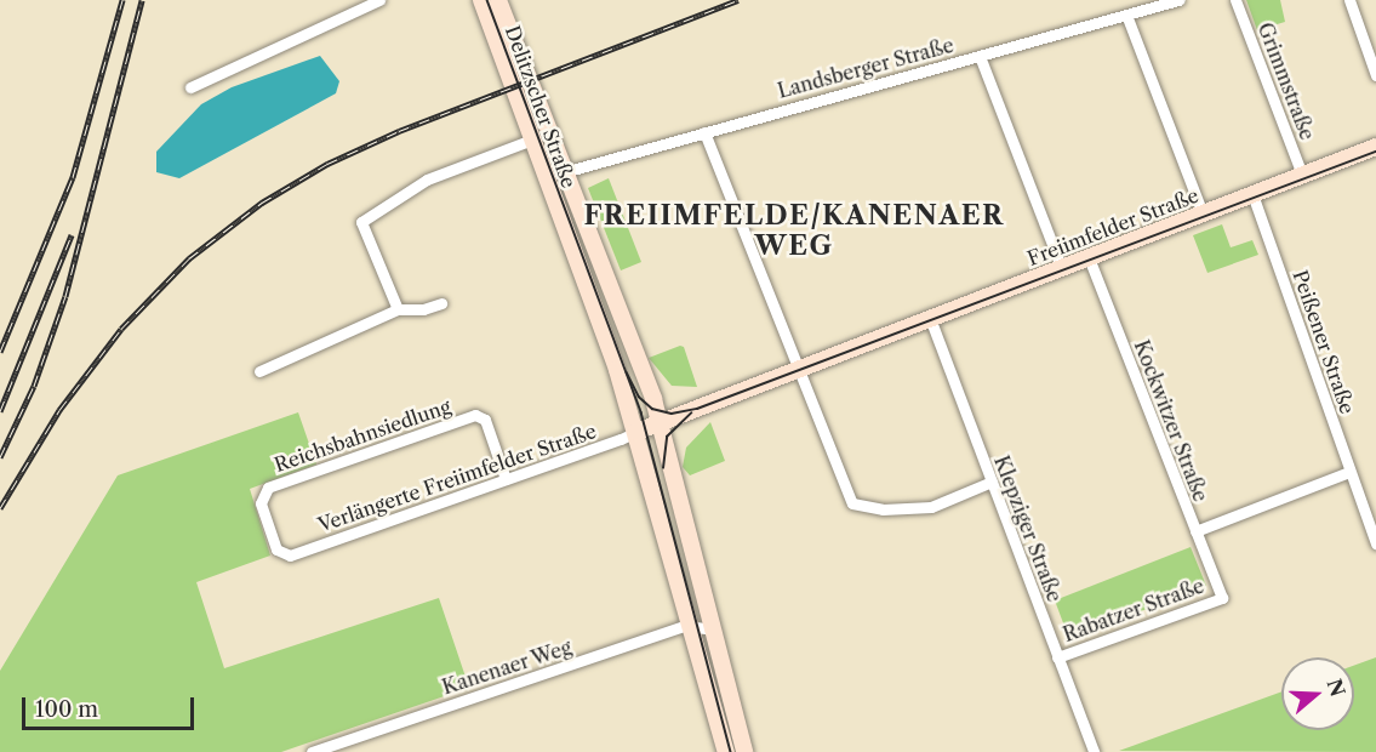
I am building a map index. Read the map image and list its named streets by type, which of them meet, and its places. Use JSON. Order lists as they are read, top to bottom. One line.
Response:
{"streets":{"main road":["Delitzscher Straße","Freiimfelder Straße"],"street":["Landsberger Straße","Grimmstraße","Peißener Straße","Kockwitzer Straße","Reichsbahnsiedlung","Verlängerte Freiimfelder Straße","Klepziger Straße","Rabatzer Straße","Kanenaer Weg"]},"crossings":[["Landsberger Straße","Delitzscher Straße"],["Grimmstraße","Freiimfelder Straße"],["Delitzscher Straße","Freiimfelder Straße"],["Delitzscher Straße","Verlängerte Freiimfelder Straße"],["Delitzscher Straße","Kanenaer Weg"],["Freiimfelder Straße","Peißener Straße"],["Freiimfelder Straße","Kockwitzer Straße"],["Freiimfelder Straße","Klepziger Straße"],["Kockwitzer Straße","Rabatzer Straße"],["Reichsbahnsiedlung","Verlängerte Freiimfelder Straße"],["Klepziger Straße","Rabatzer Straße"]],"districts":["FREIIMFELDE/KANENAER WEG"],"scale_bar":"100 m","north":"right"}
